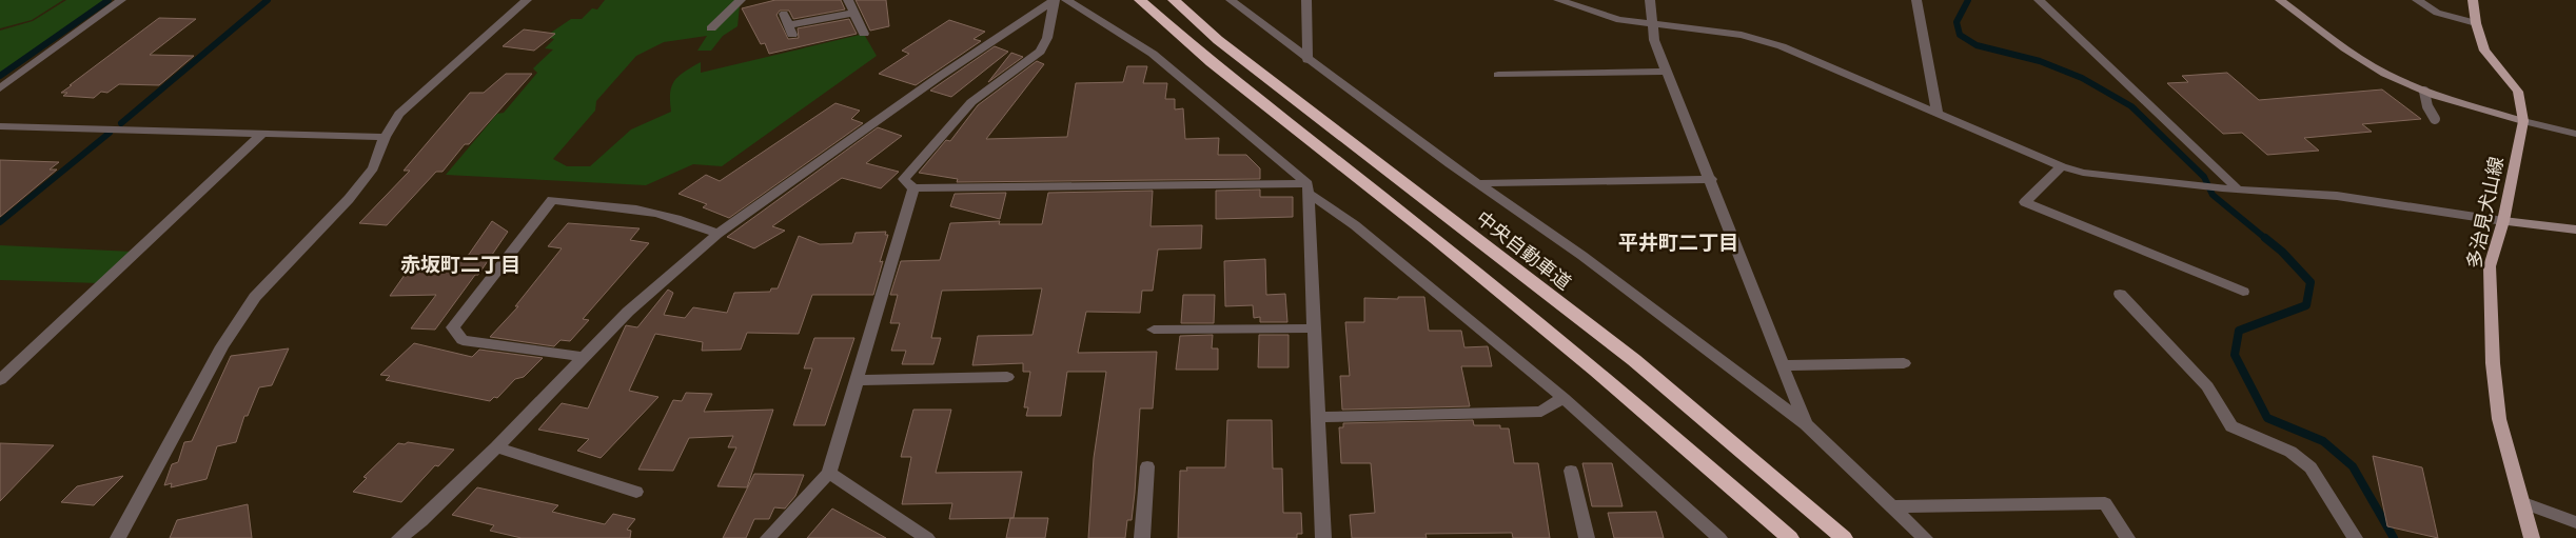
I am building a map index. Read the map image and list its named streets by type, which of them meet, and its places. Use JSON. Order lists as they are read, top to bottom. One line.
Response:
{"streets":{"highway":["中央自動車道"],"main road":["多治見犬山線"]},"districts":["平井町二丁目","赤坂町二丁目"]}
